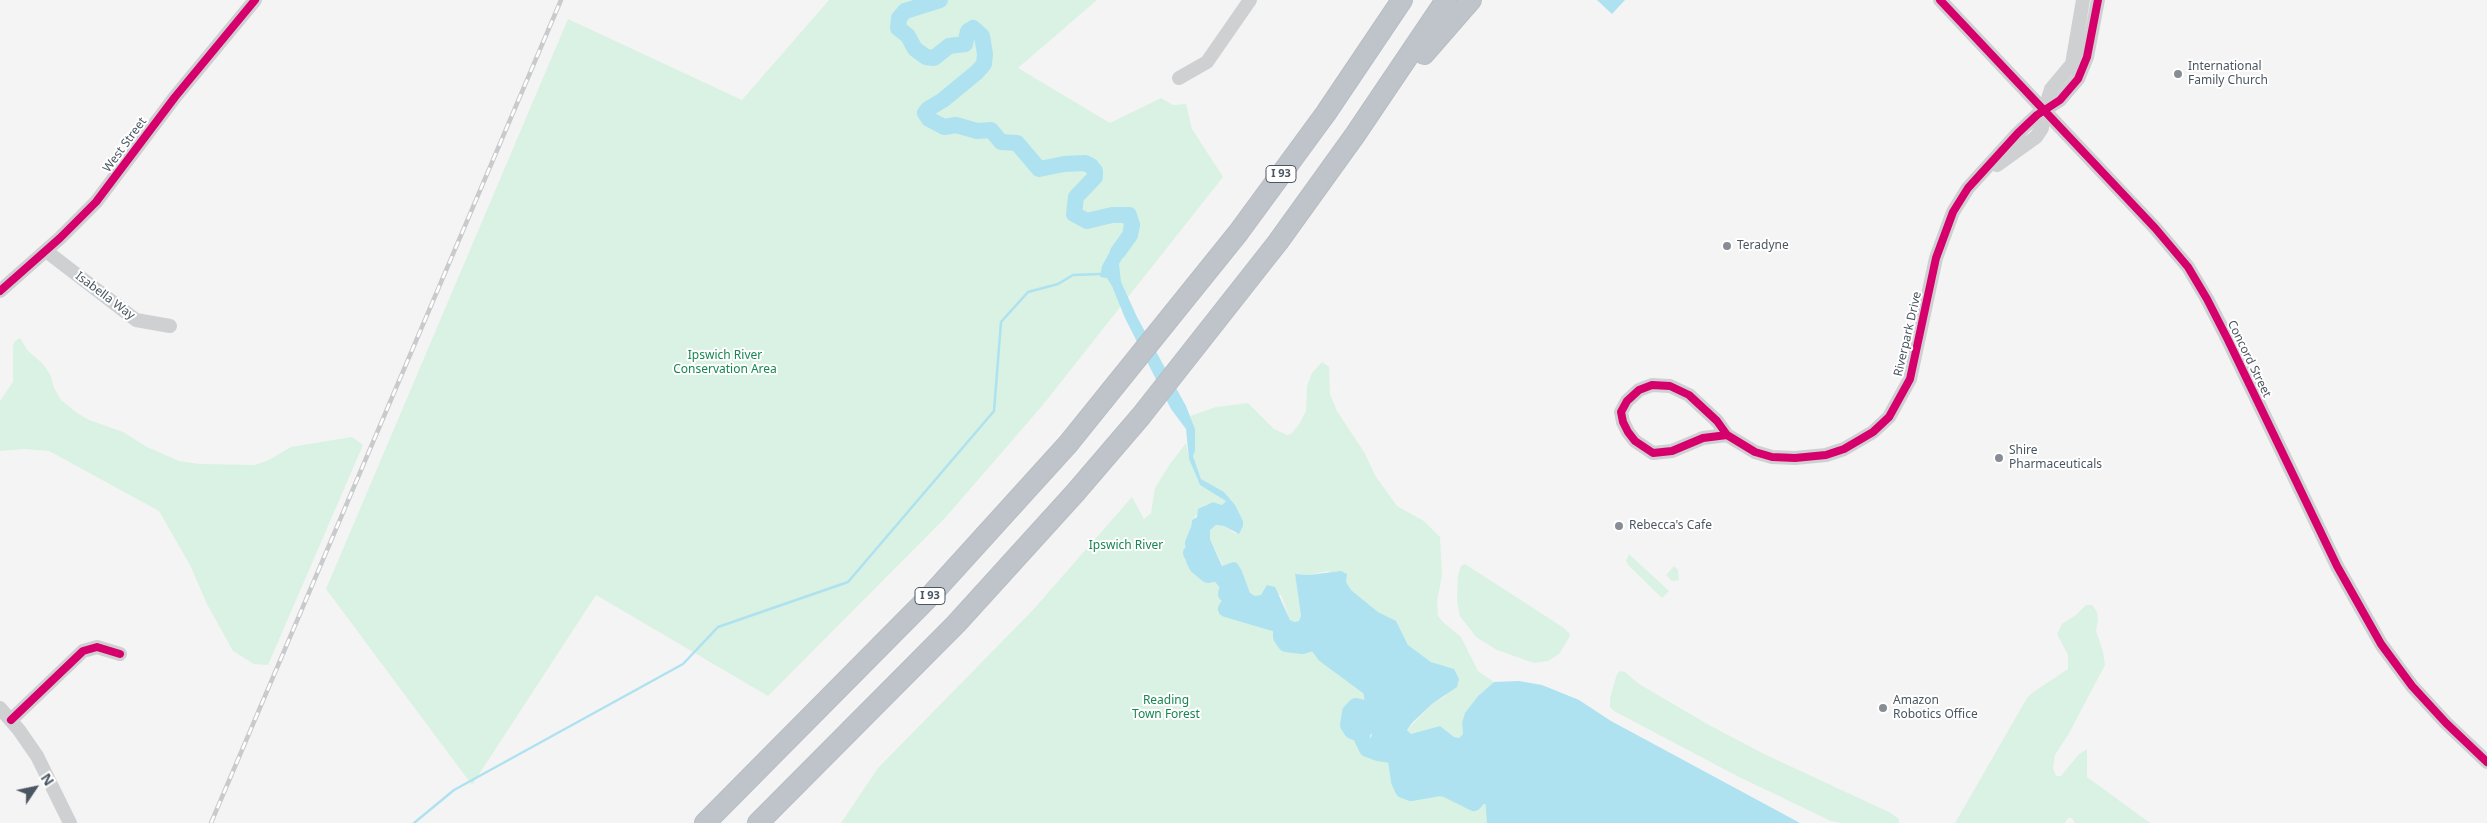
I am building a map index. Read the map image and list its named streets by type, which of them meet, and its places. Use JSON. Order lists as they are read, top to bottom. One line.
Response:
{"streets":{"highway":["I 93"],"street":["West Street","Isabella Way","Riverpark Drive","Concord Street"]},"crossings":[["West Street","Isabella Way"],["Riverpark Drive","Concord Street"]],"parks":["Ipswich River Conservation Area","Ipswich River","Reading Town Forest"],"places":["International Family Church","Teradyne","Shire Pharmaceuticals","Rebecca's Cafe","Amazon Robotics Office"],"north":"top right"}
